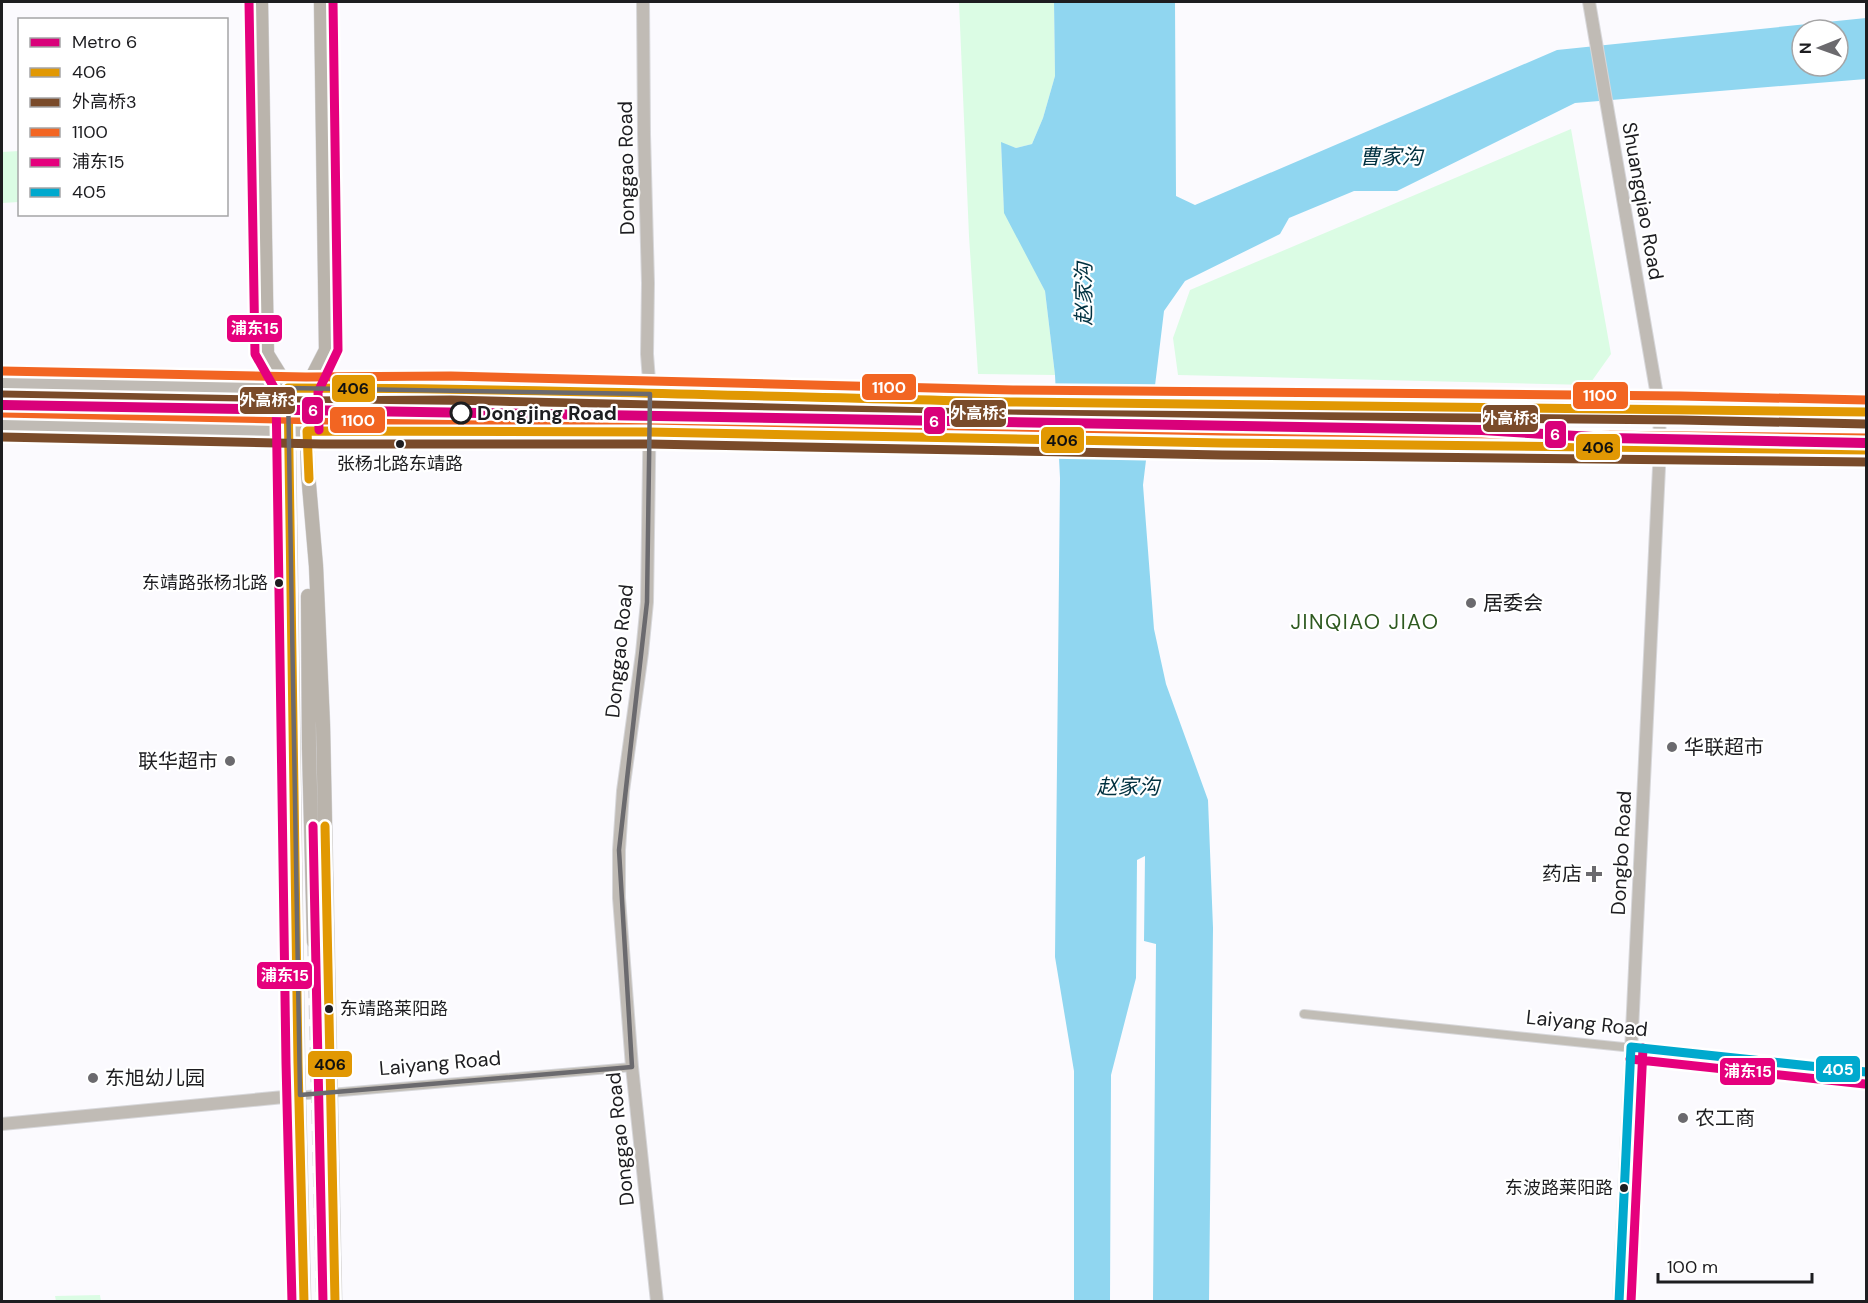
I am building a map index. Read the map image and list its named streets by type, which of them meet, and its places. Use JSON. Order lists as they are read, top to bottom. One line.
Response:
{"streets":{"main road":["Donggao Road","Shuangqiao Road","Dongbo Road","Laiyang Road"]},"crossings":[["Donggao Road","Laiyang Road"],["Shuangqiao Road","Dongbo Road"],["Dongbo Road","Laiyang Road"]],"districts":["JINQIAO JIAO"],"water":["曹家沟","赵家沟"],"places":{"other":["Dongjing Road","张杨北路东靖路","东靖路张杨北路","居委会","华联超市","联华超市","东靖路莱阳路","东旭幼儿园","农工商","东波路莱阳路"],"health":["药店"]},"lines":["transit line 浦东15","transit line 1100","transit line 406","transit line 外高桥3","metro line 6","transit line 405"],"legend":["Metro 6","406","外高桥3","1100","浦东15","405"],"scale_bar":"100 m","north":"left"}
